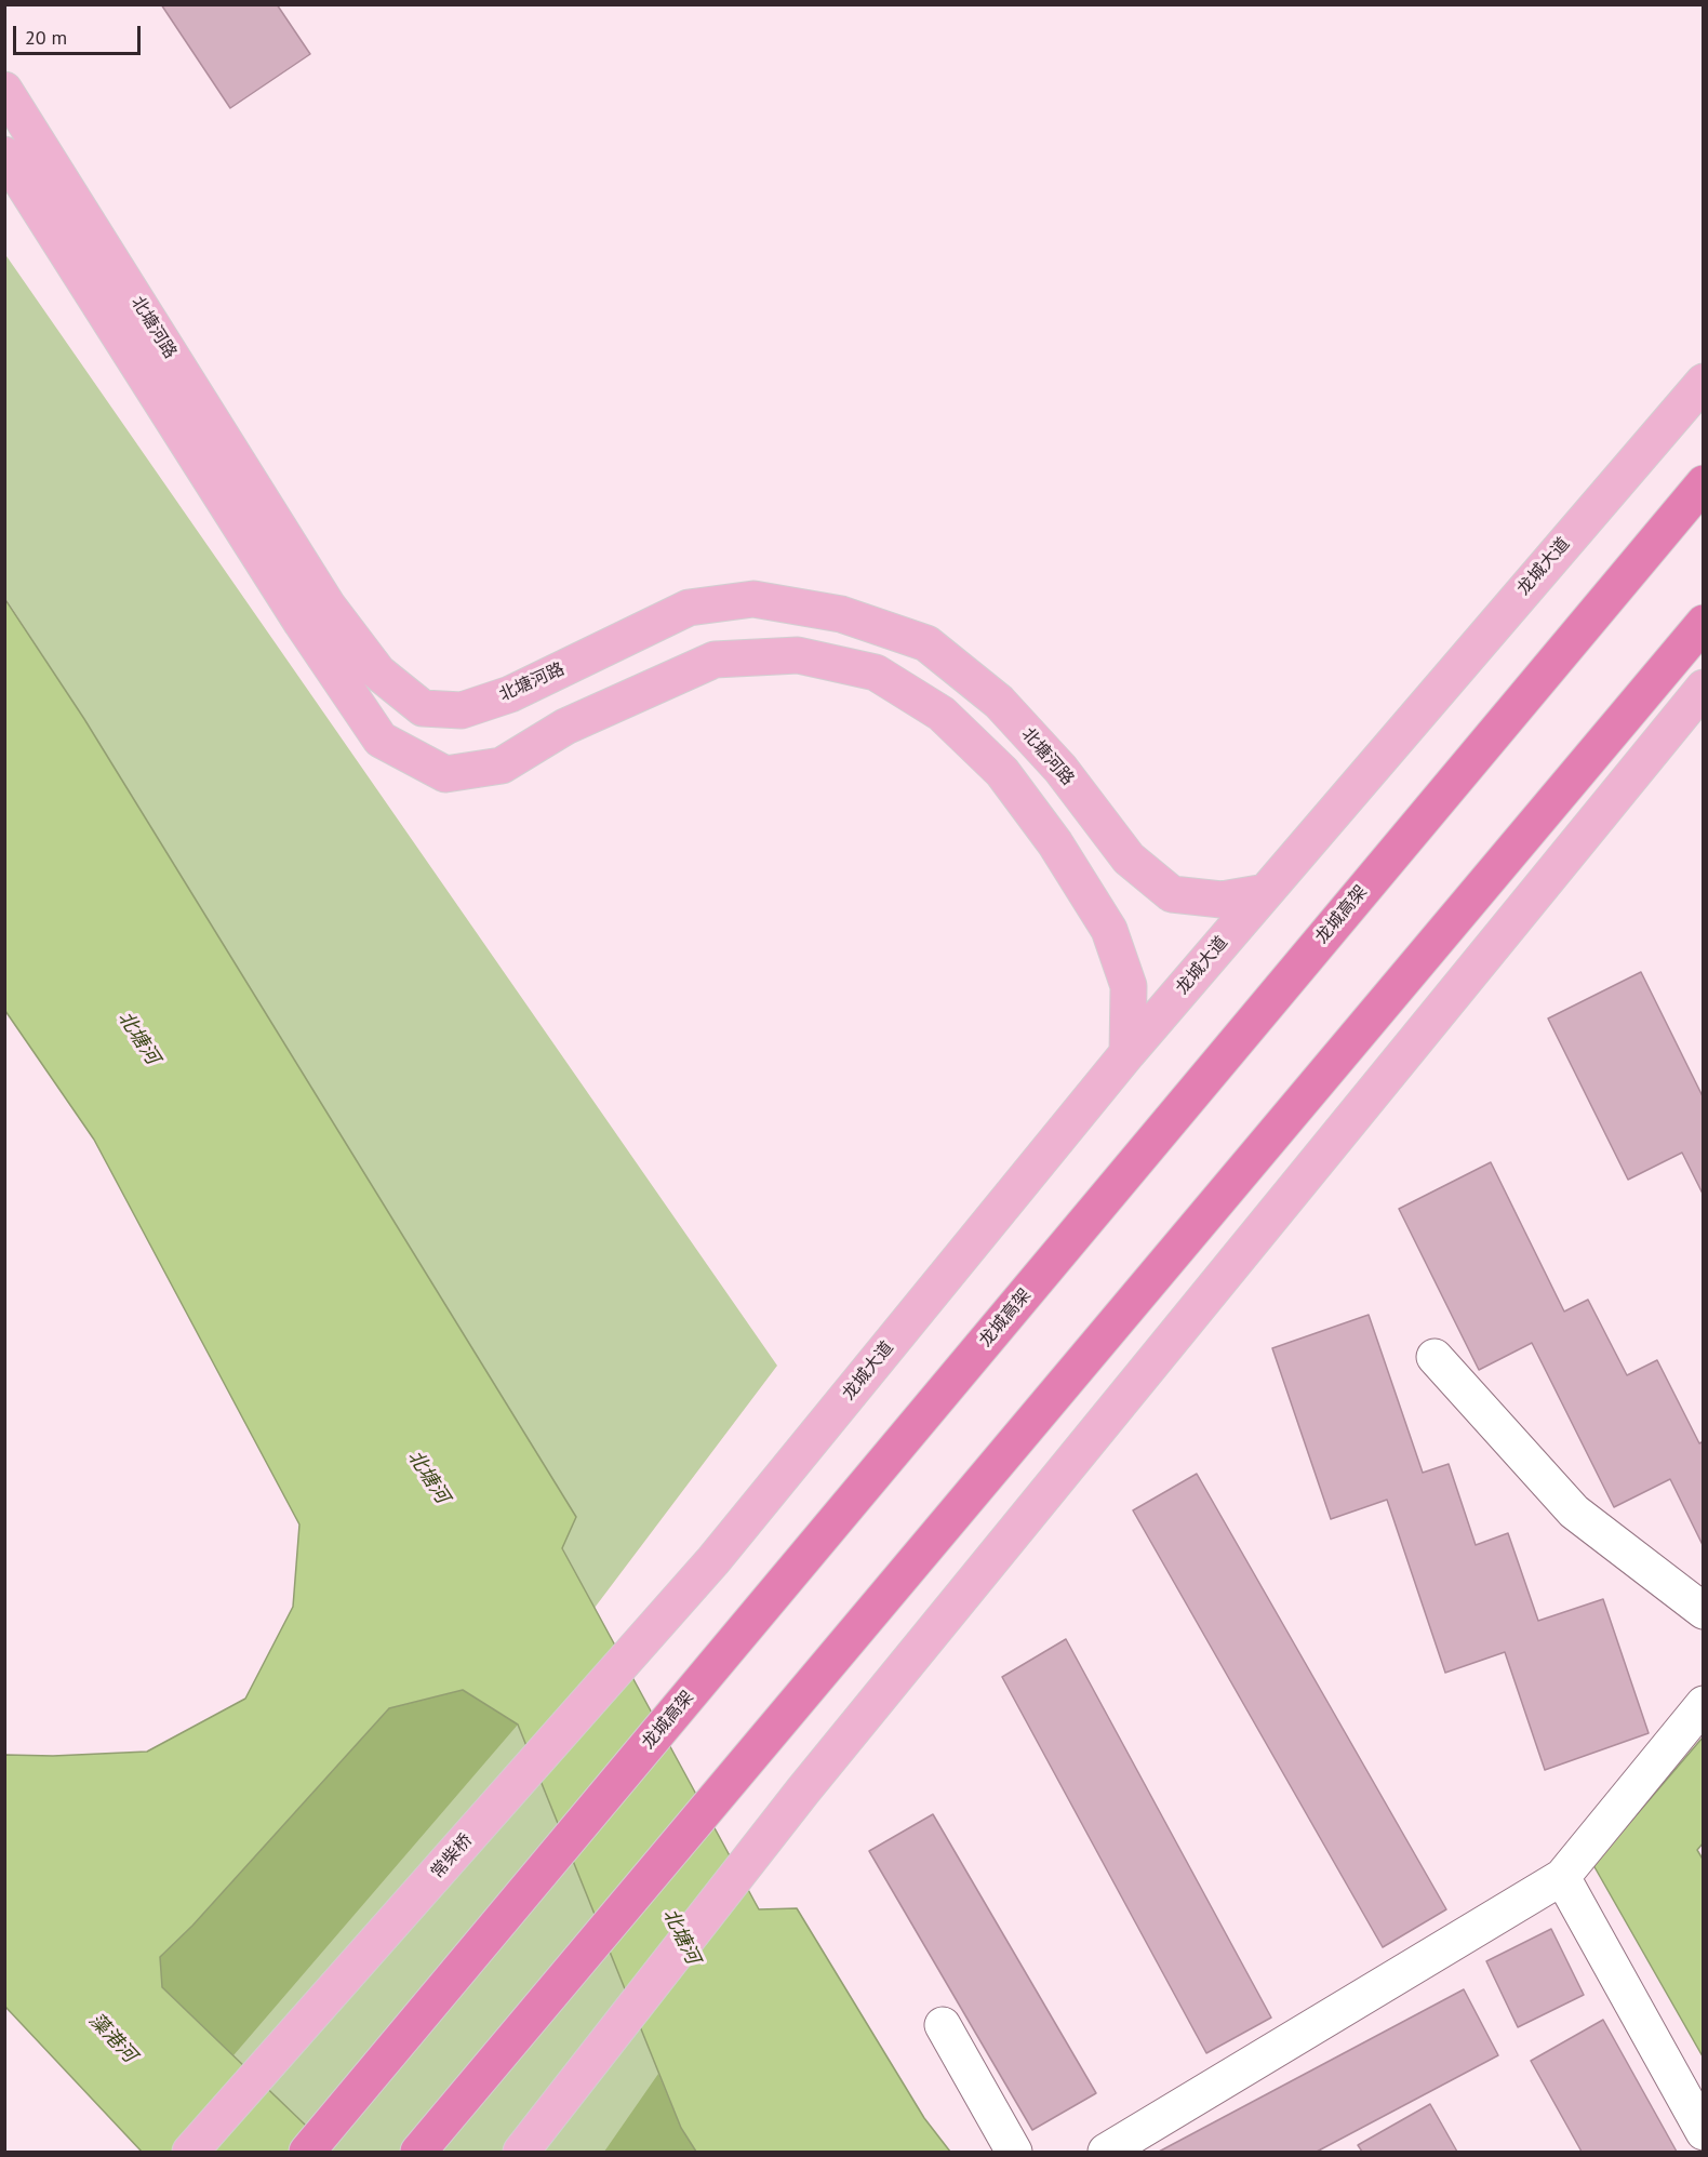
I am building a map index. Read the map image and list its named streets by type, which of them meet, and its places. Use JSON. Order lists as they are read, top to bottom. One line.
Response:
{"streets":{"highway":["龙城高架"],"main road":["北塘河路","龙城大道","常柴桥"]},"crossings":[["北塘河路","龙城大道"],["龙城大道","常柴桥"]],"water":["北塘河","藻港河"],"scale_bar":"20 m"}
